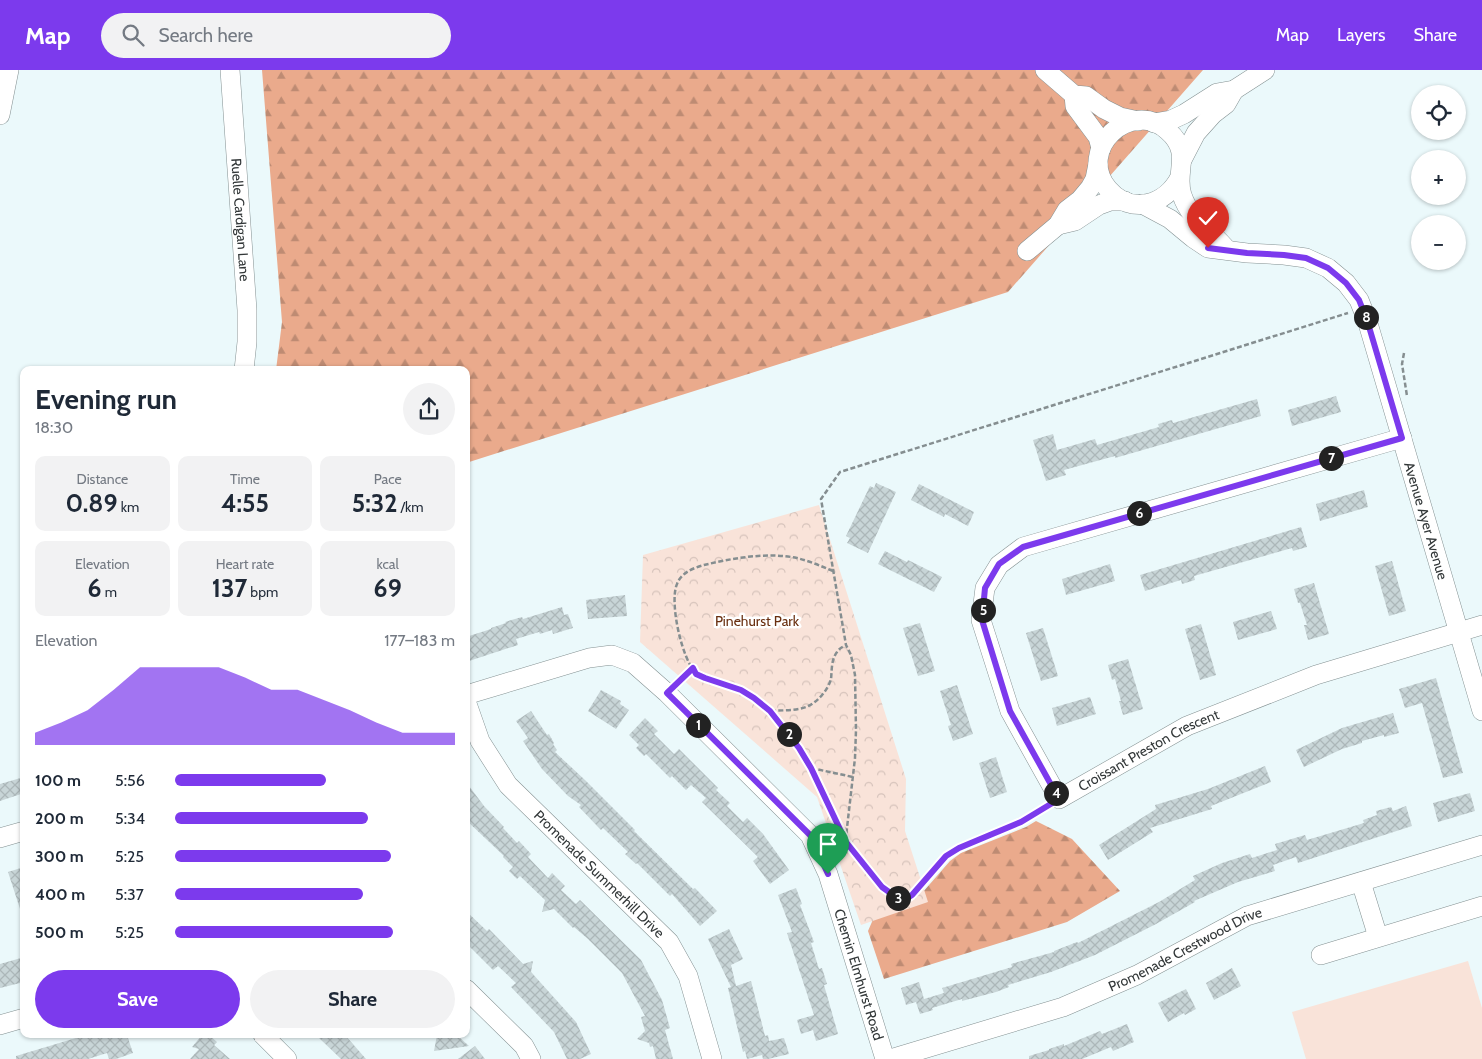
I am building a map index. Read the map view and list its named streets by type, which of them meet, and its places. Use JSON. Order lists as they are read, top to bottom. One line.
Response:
{"streets":{"street":["Ruelle Cardigan Lane","Avenue Ayer Avenue","Croissant Preston Crescent","Promenade Summerhill Drive","Promenade Crestwood Drive","Chemin Elmhurst Road"]},"crossings":[["Avenue Ayer Avenue","Croissant Preston Crescent"]],"parks":["Pinehurst Park"],"page":{"header":"Map","search":"Search here","nav":["Map","Layers","Share"],"map_buttons":["+","−"],"pins":["8","7","6","5","1","2","4","3"],"heading":["Evening run","18:30"],"stats":[["Distance","0.89 km"],["Time","4:55"],["Pace","5:32 /km"],["Elevation","6 m"],["Heart rate","137 bpm"],["kcal","69"]],"chart":["Elevation","177–183 m"],"list":[{"name":"100 m","note":"5:56"},{"name":"200 m","note":"5:34"},{"name":"300 m","note":"5:25"},{"name":"400 m","note":"5:37"},{"name":"500 m","note":"5:25"}],"buttons":["Save","Share"]}}
